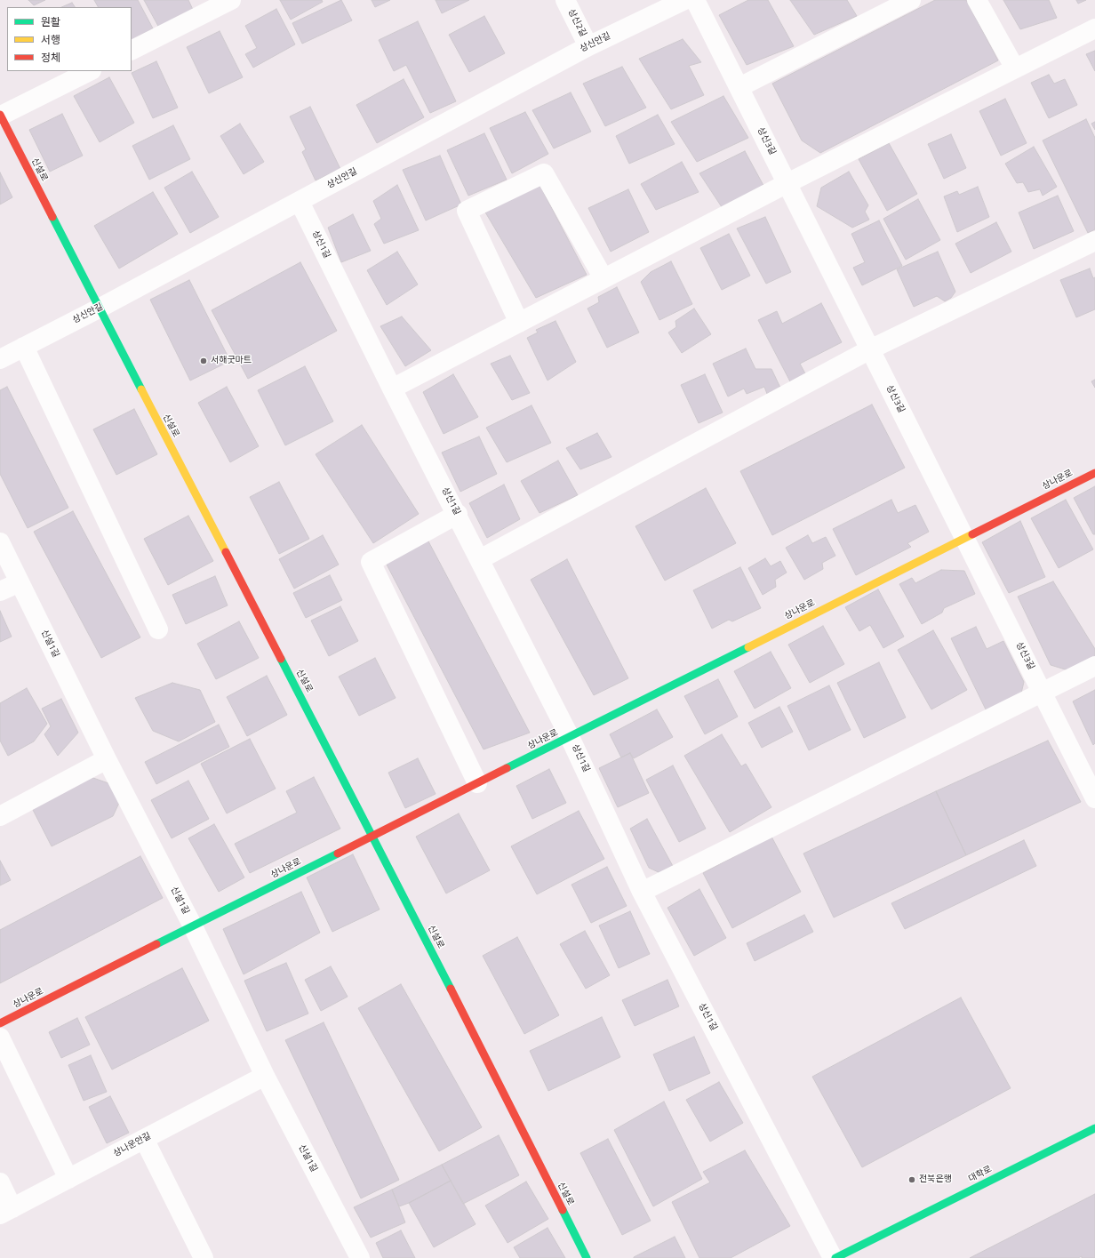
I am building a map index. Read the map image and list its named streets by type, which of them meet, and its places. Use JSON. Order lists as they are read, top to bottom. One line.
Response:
{"streets":{"street":["상신2길","상신안길","상신3길","신설로","상신1길","상나운로","신설1길","상나운안길","대학로"]},"crossings":[["상신2길","상신안길"],["상신안길","신설로"],["상신안길","상신1길"],["상신3길","상나운로"],["신설로","상나운로"],["상신1길","상나운로"],["상나운로","신설1길"],["신설1길","상나운안길"]],"places":["서해굿마트","전북은행"],"legend":["원활","서행","정체"]}
